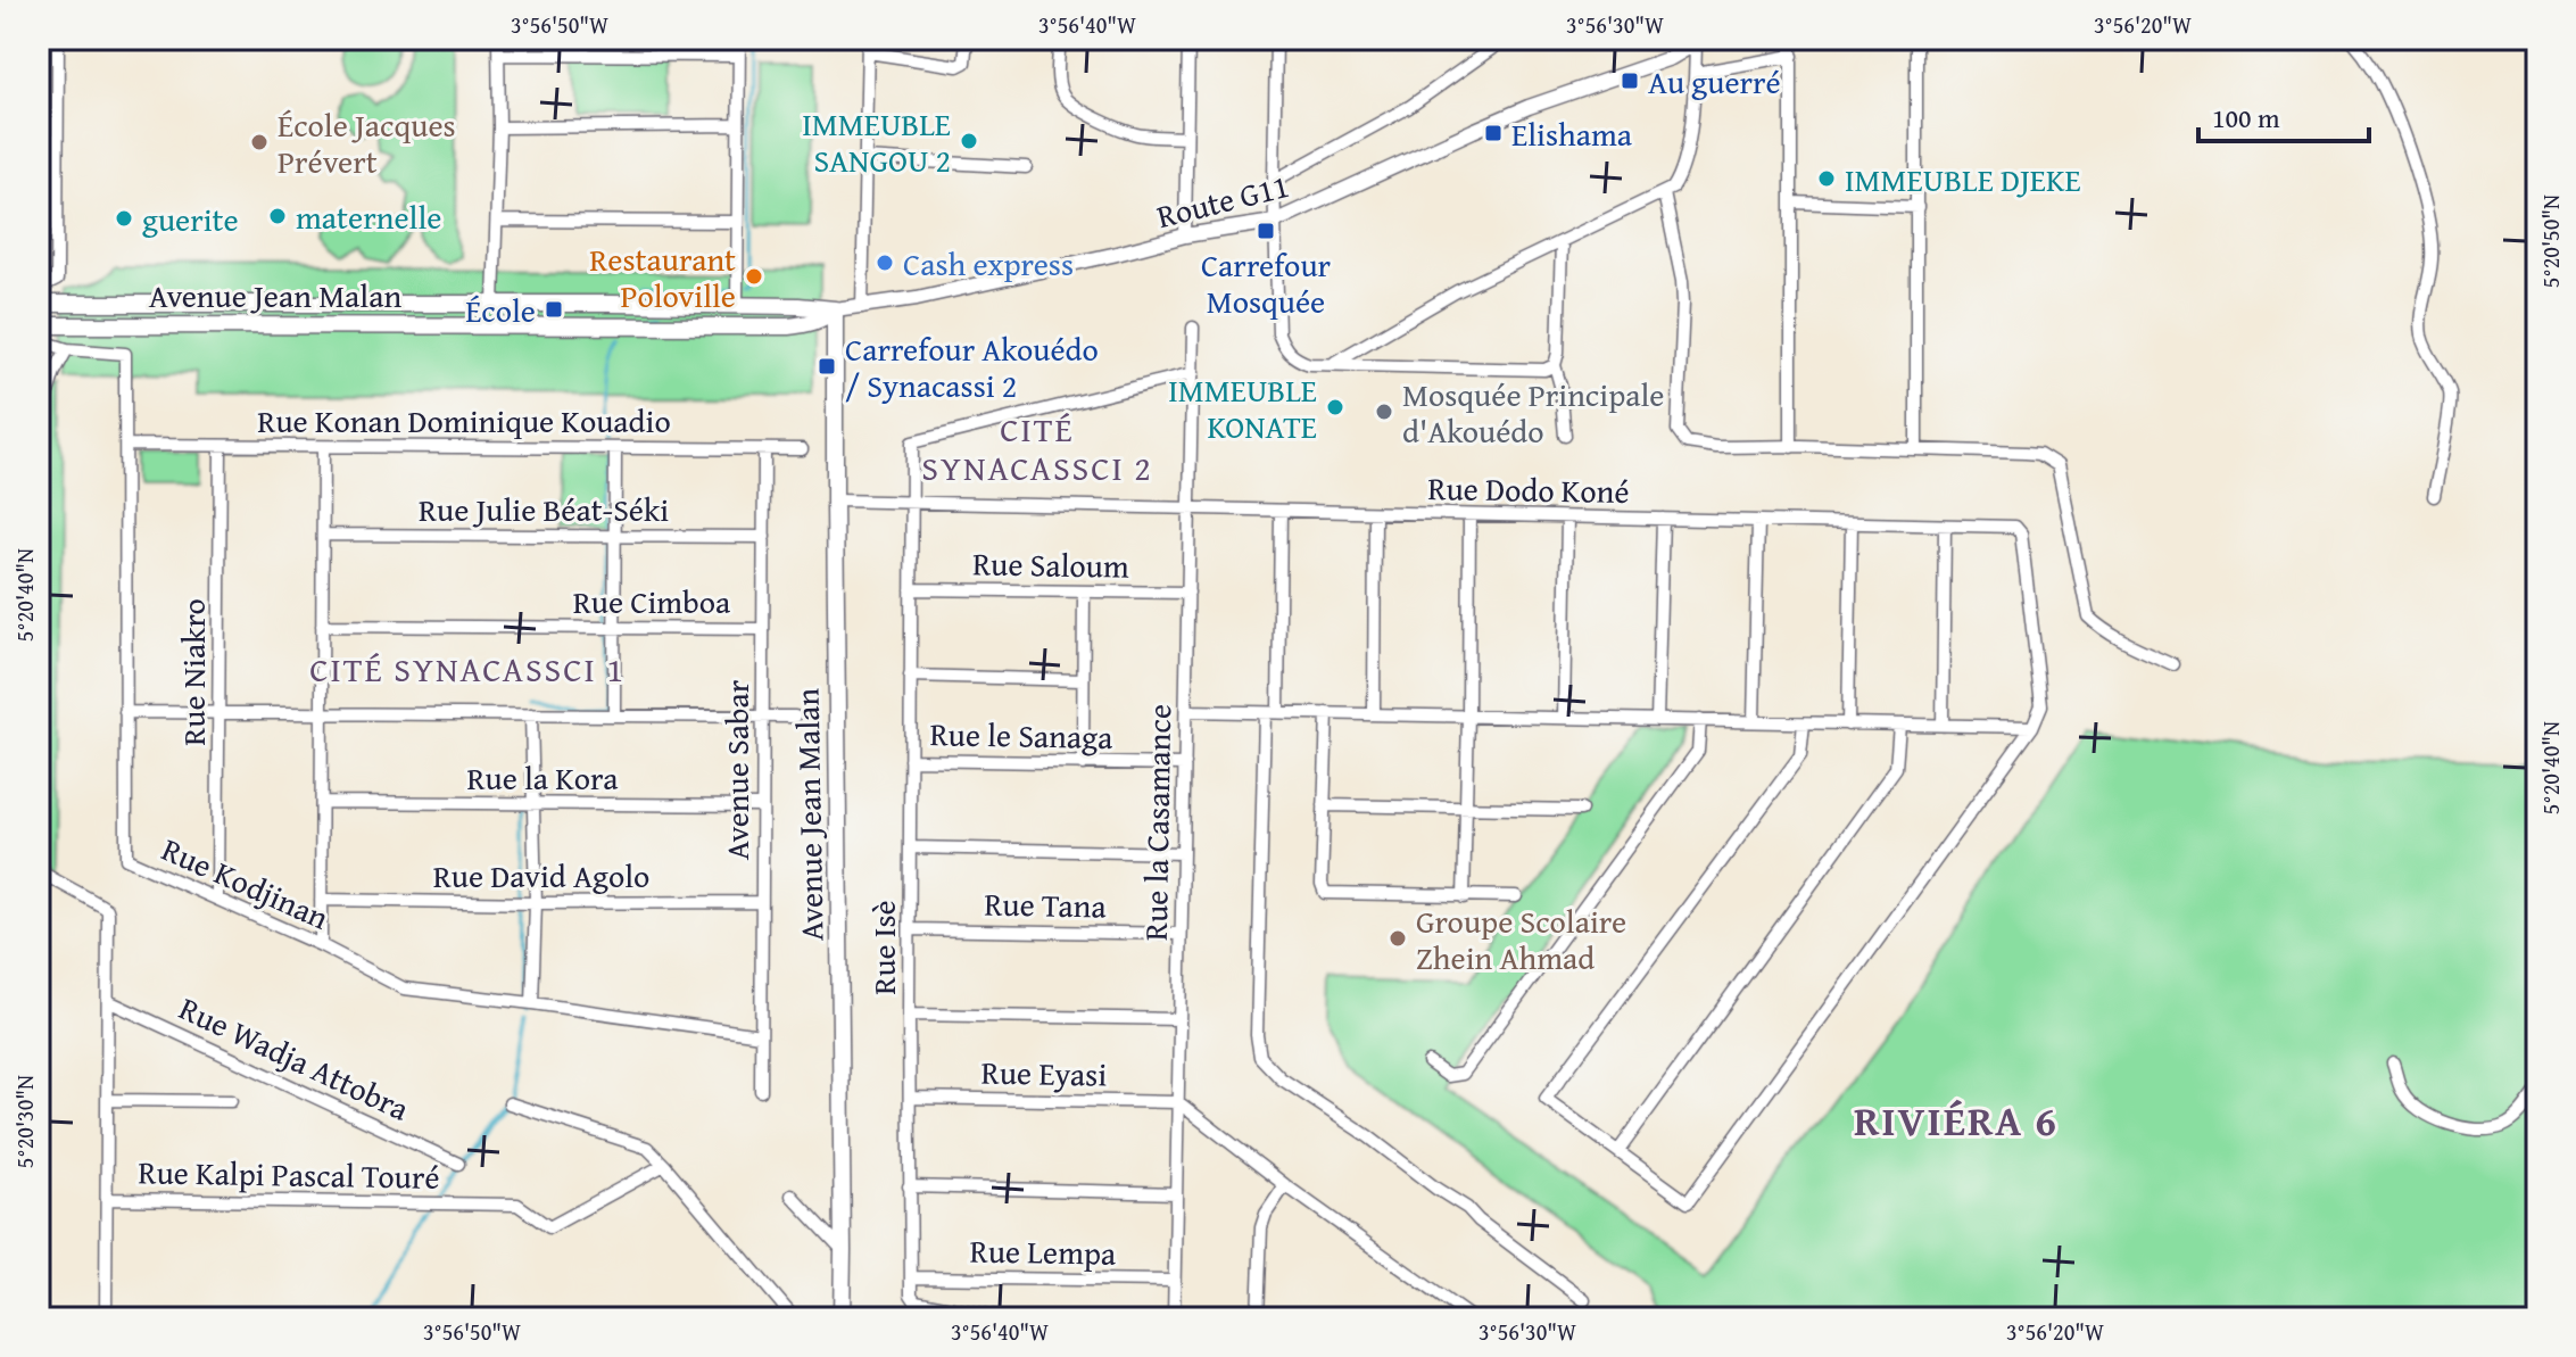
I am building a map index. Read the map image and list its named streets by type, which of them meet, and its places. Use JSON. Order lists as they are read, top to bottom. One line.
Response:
{"streets":{"main road":["Avenue Jean Malan"],"street":["Route G11","Rue Konan Dominique Kouadio","Rue Dodo Koné","Rue Julie Béat-Séki","Rue Saloum","Rue Cimboa","Rue Niakro","Rue le Sanaga","Avenue Sabar","Rue la Kora","Rue la Casamance","Rue David Agolo","Rue Kodjinan","Rue Tana","Rue Isè","Rue Wadja Attobra","Rue Eyasi","Rue Kalpi Pascal Touré","Rue Lempa"]},"crossings":[["Route G11","Avenue Jean Malan"],["Avenue Jean Malan","Rue Dodo Koné"],["Rue Konan Dominique Kouadio","Rue Niakro"],["Rue Konan Dominique Kouadio","Avenue Sabar"],["Rue Konan Dominique Kouadio","Rue Kodjinan"],["Rue Dodo Koné","Rue la Casamance"],["Rue Dodo Koné","Rue Isè"],["Rue Julie Béat-Séki","Avenue Sabar"],["Rue Saloum","Rue la Casamance"],["Rue Saloum","Rue Isè"],["Rue Cimboa","Avenue Sabar"],["Rue Niakro","Rue Kodjinan"],["Rue le Sanaga","Rue la Casamance"],["Rue le Sanaga","Rue Isè"],["Avenue Sabar","Rue la Kora"],["Avenue Sabar","Rue David Agolo"],["Avenue Sabar","Rue Kodjinan"],["Rue la Casamance","Rue Tana"],["Rue la Casamance","Rue Isè"],["Rue la Casamance","Rue Eyasi"],["Rue la Casamance","Rue Lempa"],["Rue Tana","Rue Isè"],["Rue Isè","Rue Eyasi"],["Rue Isè","Rue Lempa"]],"districts":["CITÉ SYNACASSCI 2","CITÉ SYNACASSCI 1","RIVIÉRA 6"],"places":{"transit":["Au guerré","Elishama","Carrefour Mosquée","École","Carrefour Akouédo / Synacassi 2"],"other":["IMMEUBLE SANGOU 2","École Jacques Prévert","IMMEUBLE DJEKE","maternelle","guerite","Cash express","Restaurant Poloville","IMMEUBLE KONATE","Mosquée Principale d'Akouédo","Groupe Scolaire Zhein Ahmad"]},"scale_bar":"100 m","coordinates":["3°56'50\"W","3°56'40\"W","3°56'30\"W","3°56'20\"W","5°20'50\"N","5°20'40\"N","5°20'30\"N"]}
